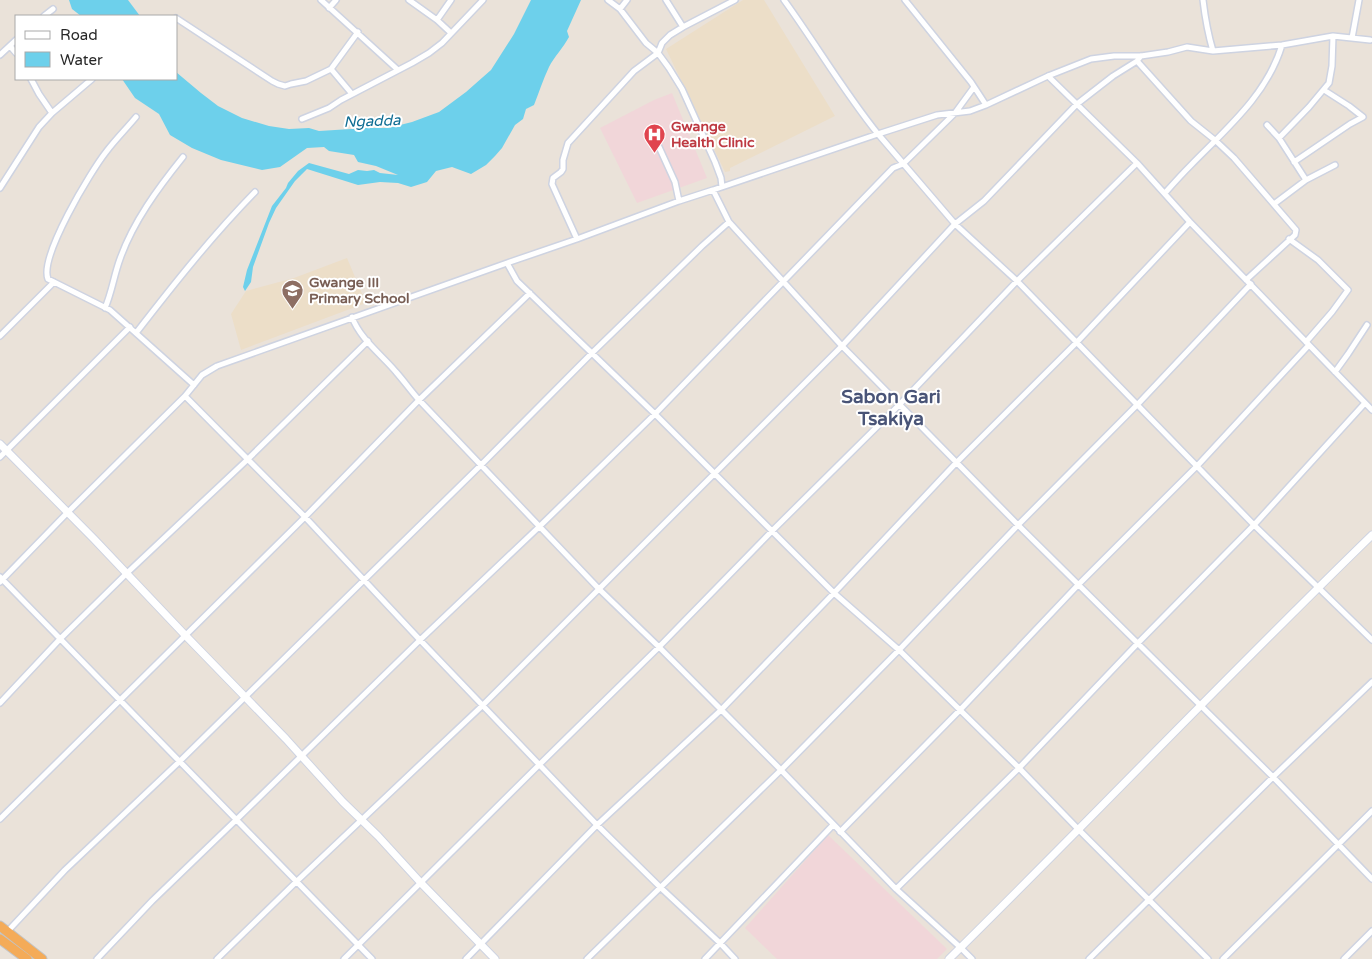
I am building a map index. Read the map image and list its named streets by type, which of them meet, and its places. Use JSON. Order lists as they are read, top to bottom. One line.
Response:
{"districts":["Sabon Gari Tsakiya"],"water":["Ngadda"],"places":{"hospital":["Gwange Health Clinic"],"school or university":["Gwange III Primary School"]},"legend":["Road","Water"]}
